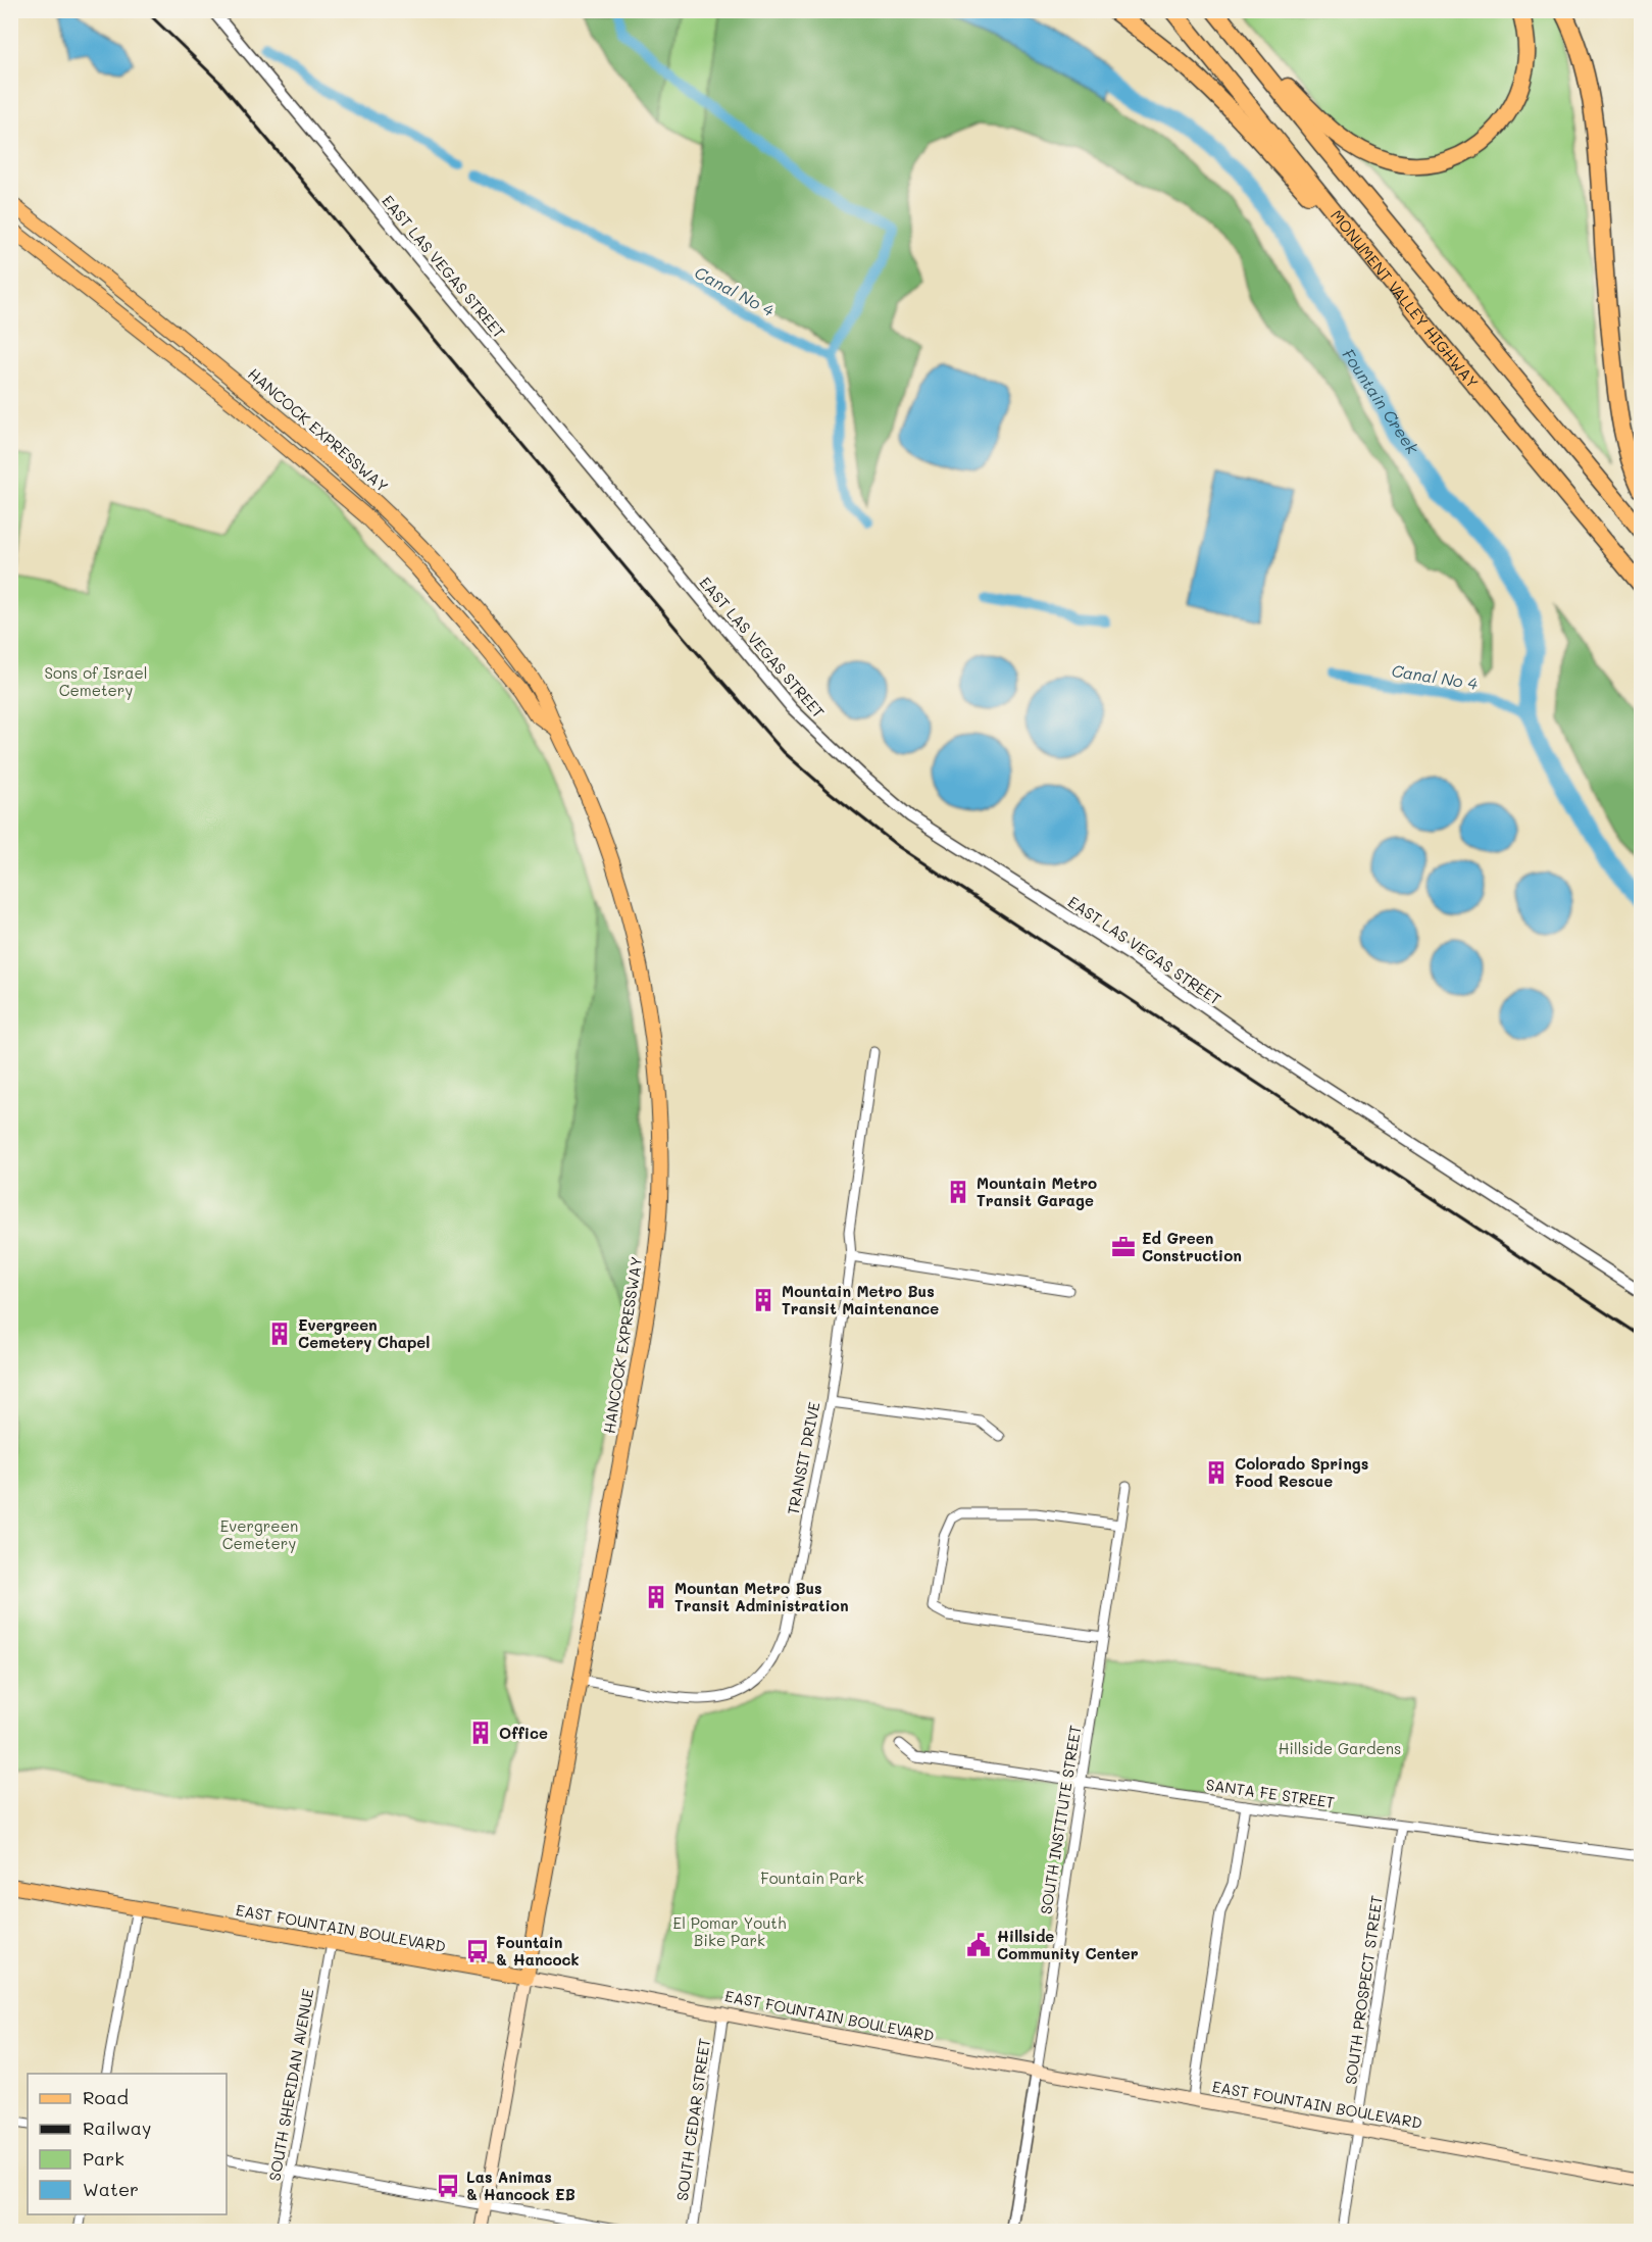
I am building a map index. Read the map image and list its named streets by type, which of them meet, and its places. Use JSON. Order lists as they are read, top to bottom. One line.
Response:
{"streets":{"highway":["MONUMENT VALLEY HIGHWAY"],"main road":["HANCOCK EXPRESSWAY","EAST FOUNTAIN BOULEVARD"],"street":["EAST LAS VEGAS STREET","TRANSIT DRIVE","SANTA FE STREET","SOUTH INSTITUTE STREET","SOUTH PROSPECT STREET","SOUTH SHERIDAN AVENUE","SOUTH CEDAR STREET"]},"crossings":[["HANCOCK EXPRESSWAY","TRANSIT DRIVE"],["HANCOCK EXPRESSWAY","EAST FOUNTAIN BOULEVARD"],["SANTA FE STREET","SOUTH INSTITUTE STREET"],["SANTA FE STREET","SOUTH PROSPECT STREET"],["SOUTH INSTITUTE STREET","EAST FOUNTAIN BOULEVARD"],["EAST FOUNTAIN BOULEVARD","SOUTH PROSPECT STREET"],["EAST FOUNTAIN BOULEVARD","SOUTH SHERIDAN AVENUE"],["EAST FOUNTAIN BOULEVARD","SOUTH CEDAR STREET"]],"water":["Canal No 4","Fountain Creek"],"parks":["Sons of Israel Cemetery","Evergreen Cemetery","Hillside Gardens","Fountain Park","El Pomar Youth Bike Park"],"places":{"building":["Mountain Metro Transit Garage","Mountain Metro Bus Transit Maintenance","Evergreen Cemetery Chapel","Colorado Springs Food Rescue","Mountan Metro Bus Transit Administration","Office"],"office":["Ed Green Construction"],"public building":["Hillside Community Center"],"bus stop":["Fountain & Hancock","Las Animas & Hancock EB"]},"legend":["Road","Railway","Park","Water"]}
